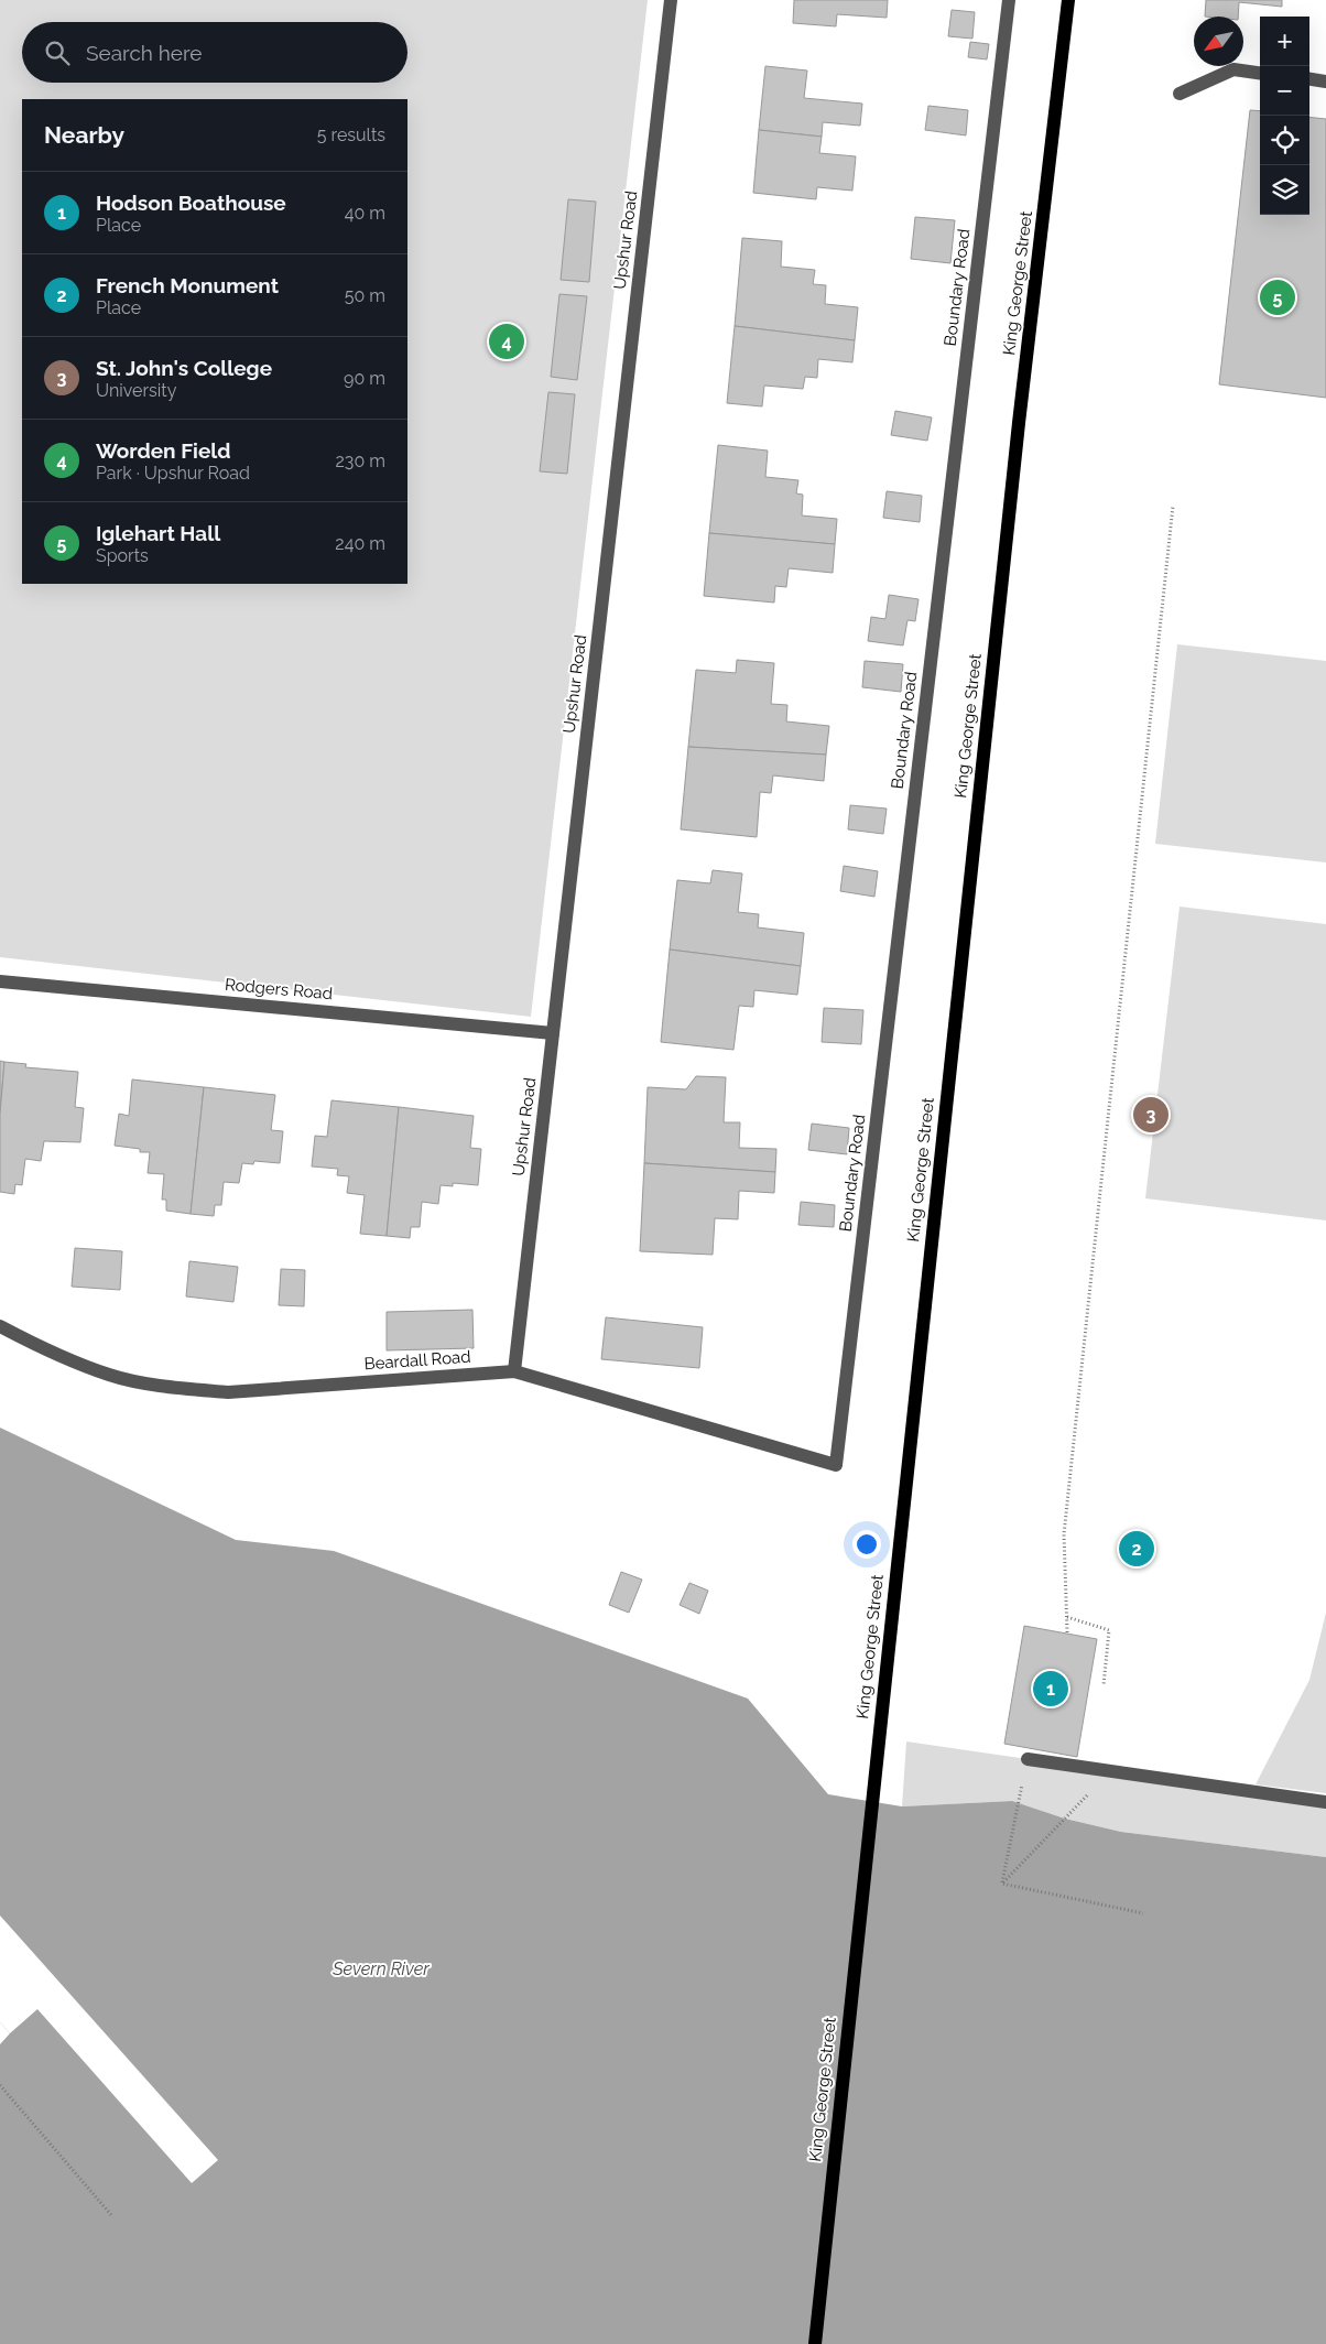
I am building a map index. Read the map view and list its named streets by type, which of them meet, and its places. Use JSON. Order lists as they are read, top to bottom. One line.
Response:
{"streets":{"main road":["King George Street"],"street":["Upshur Road","Boundary Road","Rodgers Road","Beardall Road"]},"crossings":[["Upshur Road","Rodgers Road"],["Upshur Road","Beardall Road"],["Boundary Road","Beardall Road"]],"water":["Severn River"],"north":"bottom left","page":{"map_buttons":["+","−"],"search":"Search here","heading":["Nearby","5 results"],"list":[{"mark":"1","name":"Hodson Boathouse","note":"Place","value":"40 m"},{"mark":"2","name":"French Monument","note":"Place","value":"50 m"},{"mark":"3","name":"St. John's College","note":"University","value":"90 m"},{"mark":"4","name":"Worden Field","note":"Park · Upshur Road","value":"230 m"},{"mark":"5","name":"Iglehart Hall","note":"Sports","value":"240 m"}],"pins":["5","4","3","2","1"]}}
